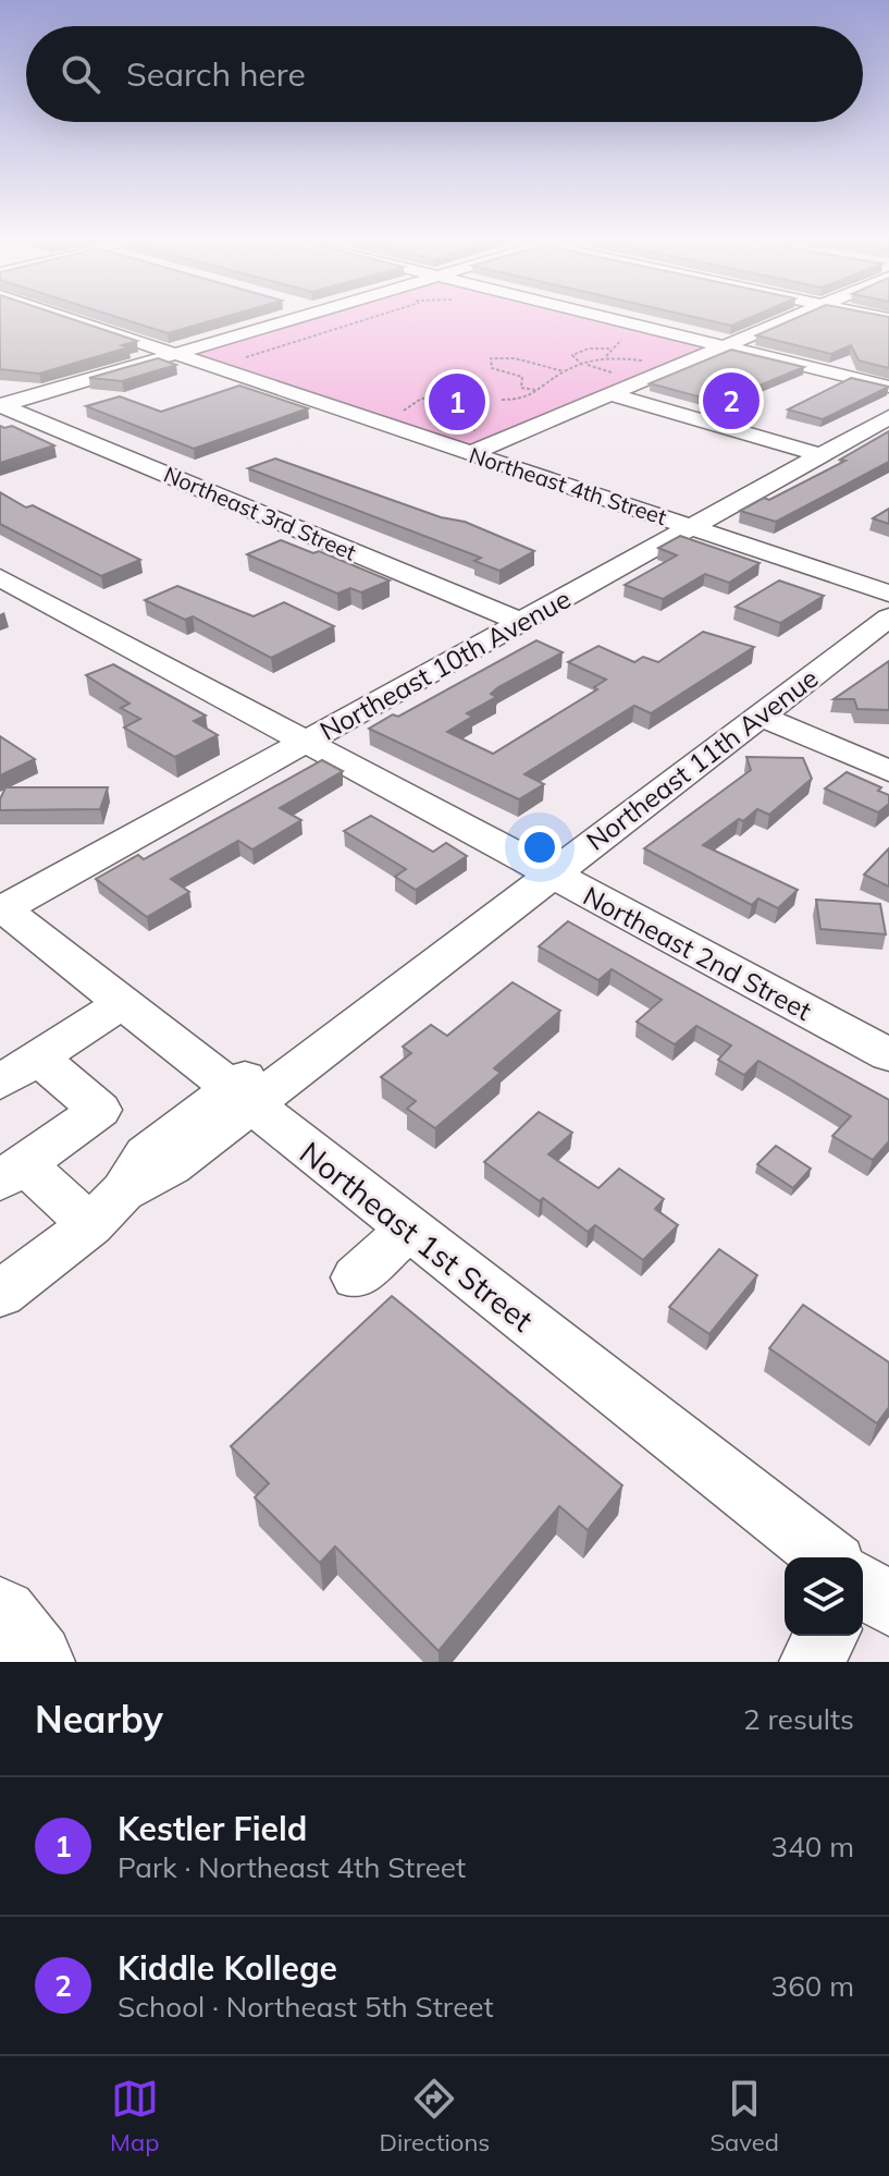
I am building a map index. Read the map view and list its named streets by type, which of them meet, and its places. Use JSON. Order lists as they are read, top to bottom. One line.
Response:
{"streets":{"street":["Northeast 4th Street","Northeast 3rd Street","Northeast 10th Avenue","Northeast 11th Avenue","Northeast 2nd Street","Northeast 1st Street"]},"crossings":[["Northeast 4th Street","Northeast 10th Avenue"],["Northeast 3rd Street","Northeast 10th Avenue"],["Northeast 10th Avenue","Northeast 2nd Street"],["Northeast 10th Avenue","Northeast 1st Street"],["Northeast 11th Avenue","Northeast 2nd Street"],["Northeast 11th Avenue","Northeast 1st Street"]],"page":{"search":"Search here","pins":["2","1"],"heading":["Nearby","2 results"],"list":[{"mark":"1","name":"Kestler Field","note":"Park · Northeast 4th Street","value":"340 m"},{"mark":"2","name":"Kiddle Kollege","note":"School · Northeast 5th Street","value":"360 m"}],"nav":["Map","Directions","Saved"]}}
